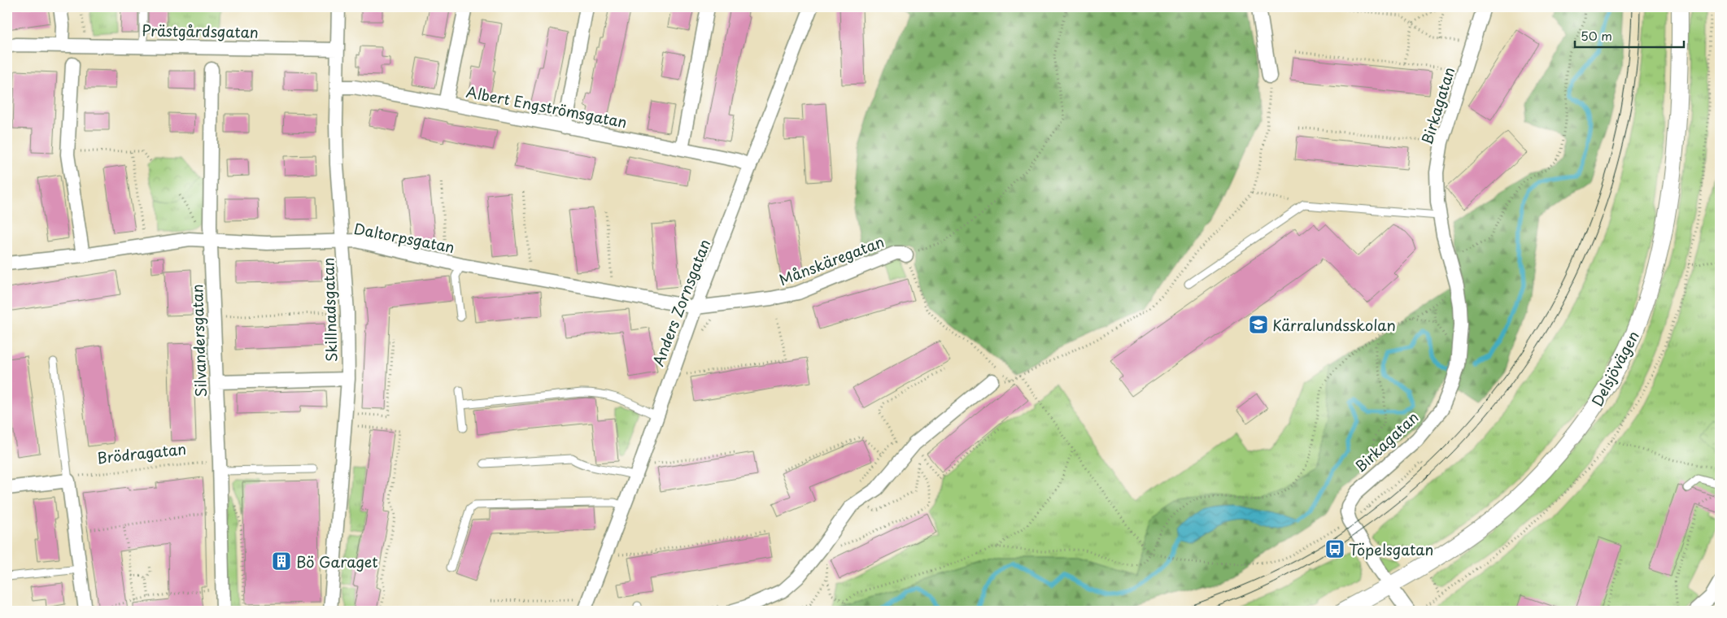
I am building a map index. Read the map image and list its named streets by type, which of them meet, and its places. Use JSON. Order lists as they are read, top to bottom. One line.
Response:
{"streets":{"street":["Prästgårdsgatan","Birkagatan","Albert Engströmsgatan","Daltorpsgatan","Månskäregatan","Anders Zornsgatan","Skillnadsgatan","Silvandersgatan","Delsjövägen"],"path":["Brödragatan"]},"crossings":[["Prästgårdsgatan","Skillnadsgatan"],["Albert Engströmsgatan","Anders Zornsgatan"],["Albert Engströmsgatan","Skillnadsgatan"],["Daltorpsgatan","Månskäregatan"],["Daltorpsgatan","Anders Zornsgatan"],["Daltorpsgatan","Skillnadsgatan"],["Daltorpsgatan","Silvandersgatan"],["Månskäregatan","Anders Zornsgatan"],["Silvandersgatan","Brödragatan"]],"places":{"school or university":["Kärralundsskolan"],"bus stop":["Töpelsgatan"],"building":["Bö Garaget"]},"scale_bar":"50 m"}
